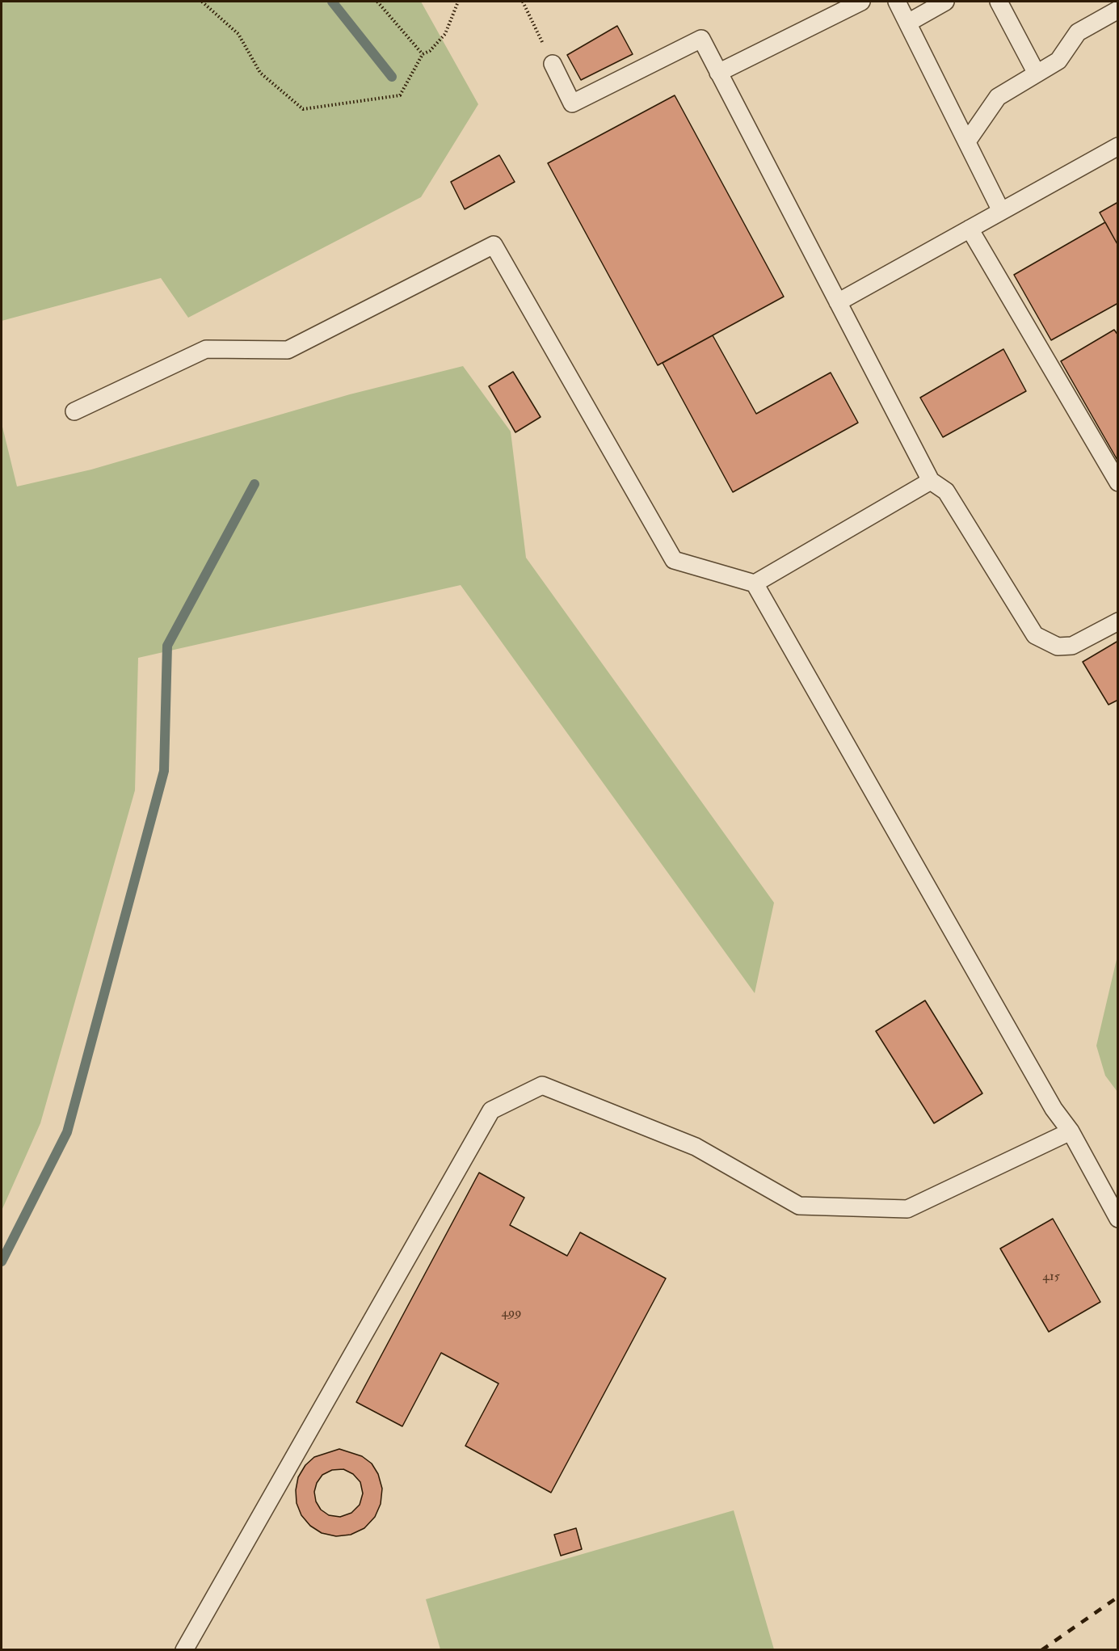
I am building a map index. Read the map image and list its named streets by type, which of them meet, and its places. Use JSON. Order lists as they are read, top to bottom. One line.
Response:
{"house_numbers":["415","499"]}
